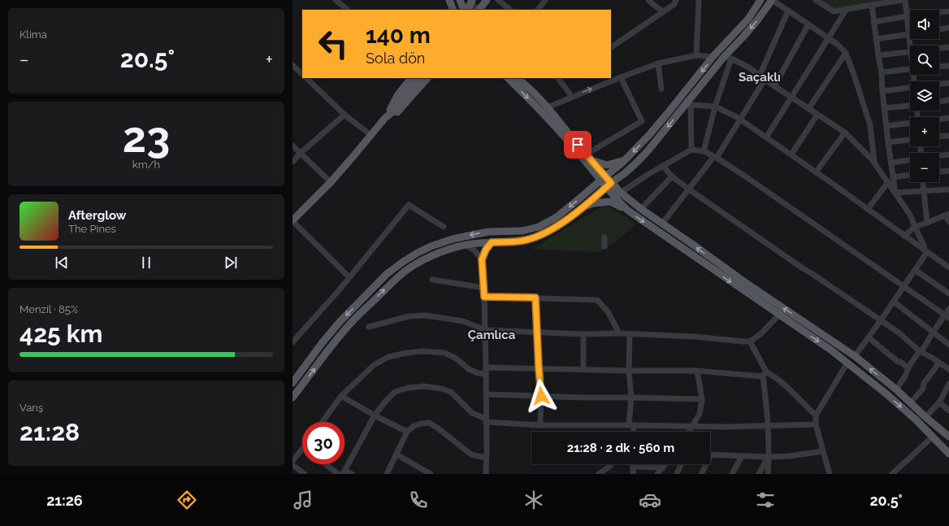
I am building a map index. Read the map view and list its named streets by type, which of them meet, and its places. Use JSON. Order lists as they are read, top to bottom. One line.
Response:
{"districts":["Saçaklı","Çamlıca"],"page":{"tile":["Klima",["23","km/h"],["Menzil · 85%","425 km"],["Varış","21:28"]],"map_buttons":["+","−"],"turn":["140 m","Sola dön"],"heat":["−","20.5°","+"],"song":["Afterglow","The Pines"],"limit":"30","trip":"21:28 · 2 dk · 560 m","tabs":["21:26","20.5°"]}}
